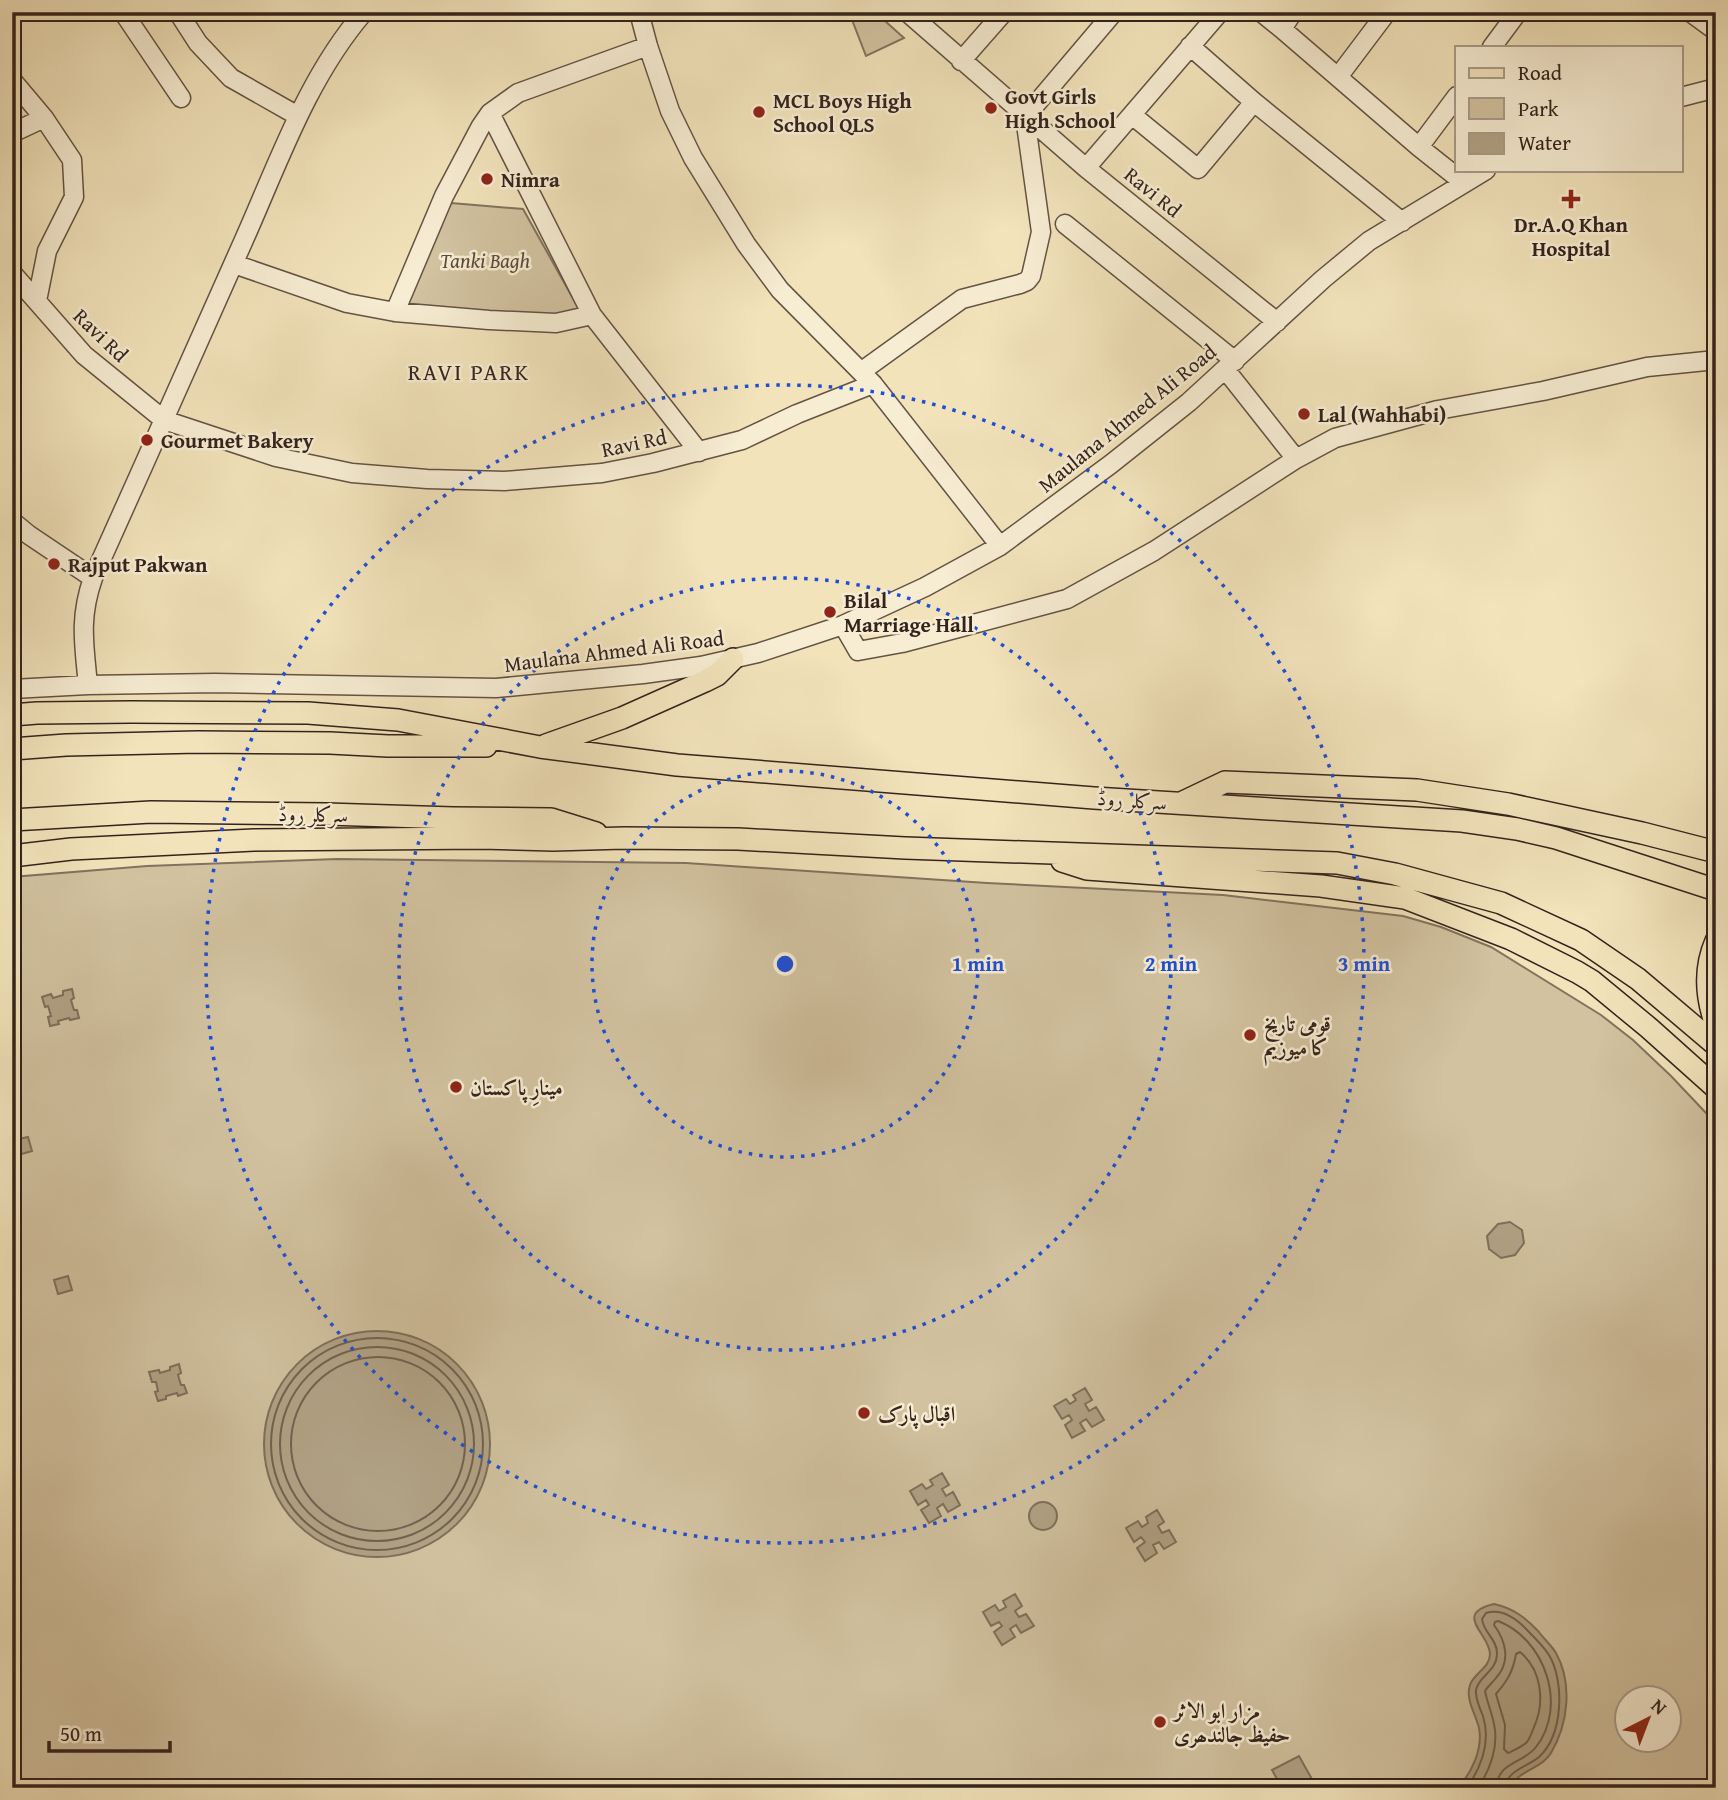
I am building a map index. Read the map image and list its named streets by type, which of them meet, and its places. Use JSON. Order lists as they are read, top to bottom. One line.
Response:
{"streets":{"main road":["سرکلر روڈ"],"street":["Ravi Rd","Maulana Ahmed Ali Road"]},"crossings":[["Ravi Rd","Maulana Ahmed Ali Road"]],"districts":["RAVI PARK"],"parks":["Tanki Bagh"],"places":{"other":["Govt Girls High School","MCL Boys High School QLS","Nimra","Lal (Wahhabi)","Gourmet Bakery","Rajput Pakwan","Bilal Marriage Hall","قومی تاریخ کا میوزیم","مینارِ پاکستان","اقبال پارک","مزار ابو الاثر حفیظ جالندھری"],"health":["Dr.A.Q Khan Hospital"]},"legend":["Road","Park","Water"],"scale_bar":"50 m","north":"top right","rings":["1 min","2 min","3 min"]}
